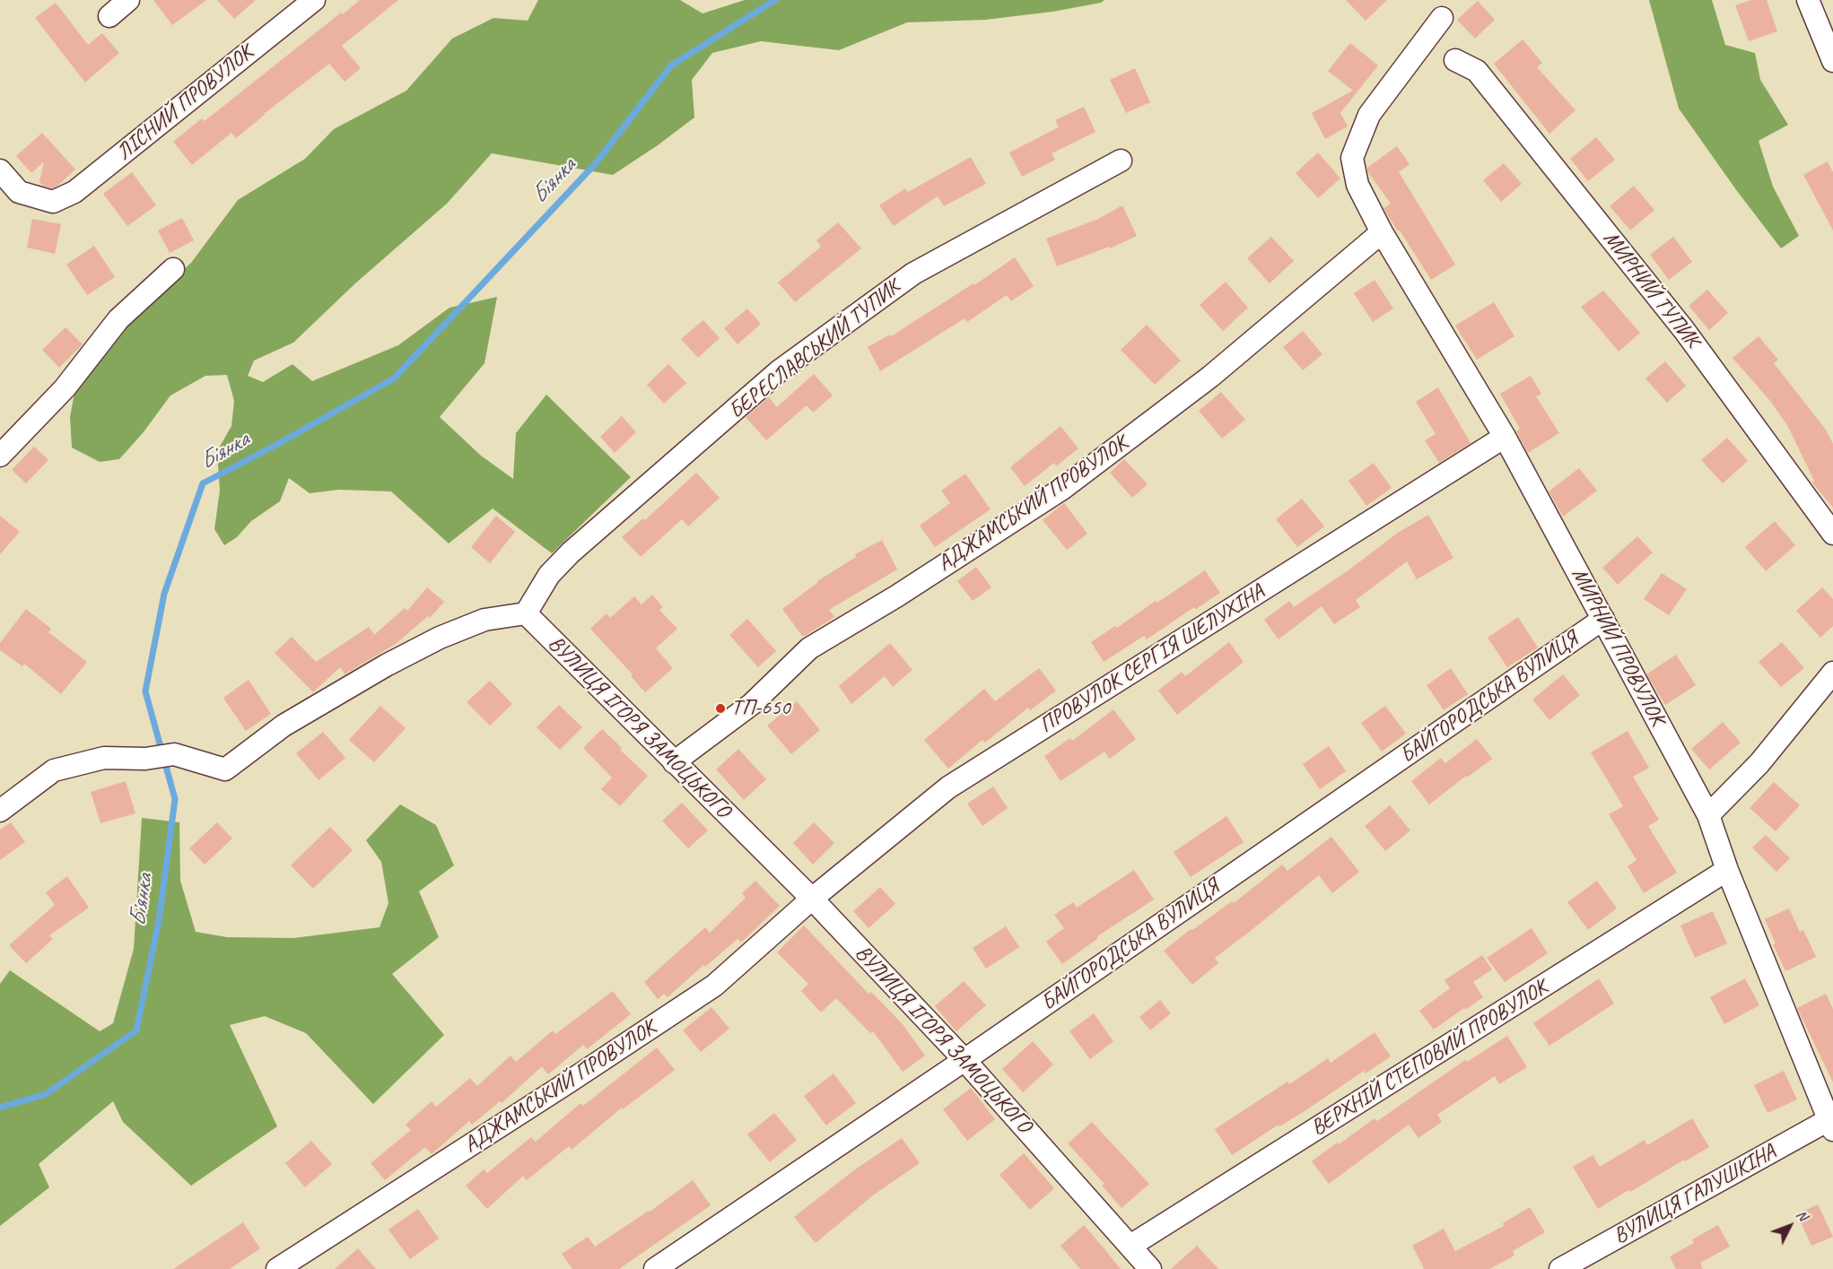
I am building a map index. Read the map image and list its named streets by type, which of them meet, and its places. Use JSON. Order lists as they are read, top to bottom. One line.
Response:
{"streets":{"street":["ЛІСНИЙ ПРОВУЛОК","МИРНИЙ ТУПИК","БЕРЕСЛАВСЬКИЙ ТУПИК","АДЖАМСЬКИЙ ПРОВУЛОК","МИРНИЙ ПРОВУЛОК","ПРОВУЛОК СЕРГІЯ ШЕЛУХІНА","БАЙГОРОДСЬКА ВУЛИЦЯ","ВУЛИЦЯ ІГОРЯ ЗАМОЦЬКОГО","ВЕРХНІЙ СТЕПОВИЙ ПРОВУЛОК","ВУЛИЦЯ ГАЛУШКІНА"]},"crossings":[["БЕРЕСЛАВСЬКИЙ ТУПИК","ВУЛИЦЯ ІГОРЯ ЗАМОЦЬКОГО"],["АДЖАМСЬКИЙ ПРОВУЛОК","МИРНИЙ ПРОВУЛОК"],["АДЖАМСЬКИЙ ПРОВУЛОК","ПРОВУЛОК СЕРГІЯ ШЕЛУХІНА"],["АДЖАМСЬКИЙ ПРОВУЛОК","ВУЛИЦЯ ІГОРЯ ЗАМОЦЬКОГО"],["МИРНИЙ ПРОВУЛОК","ПРОВУЛОК СЕРГІЯ ШЕЛУХІНА"],["МИРНИЙ ПРОВУЛОК","БАЙГОРОДСЬКА ВУЛИЦЯ"],["МИРНИЙ ПРОВУЛОК","ВЕРХНІЙ СТЕПОВИЙ ПРОВУЛОК"],["МИРНИЙ ПРОВУЛОК","ВУЛИЦЯ ГАЛУШКІНА"],["ПРОВУЛОК СЕРГІЯ ШЕЛУХІНА","ВУЛИЦЯ ІГОРЯ ЗАМОЦЬКОГО"],["БАЙГОРОДСЬКА ВУЛИЦЯ","ВУЛИЦЯ ІГОРЯ ЗАМОЦЬКОГО"],["ВУЛИЦЯ ІГОРЯ ЗАМОЦЬКОГО","ВЕРХНІЙ СТЕПОВИЙ ПРОВУЛОК"]],"water":["Біянка"],"places":["ТП-650"],"north":"top right"}
